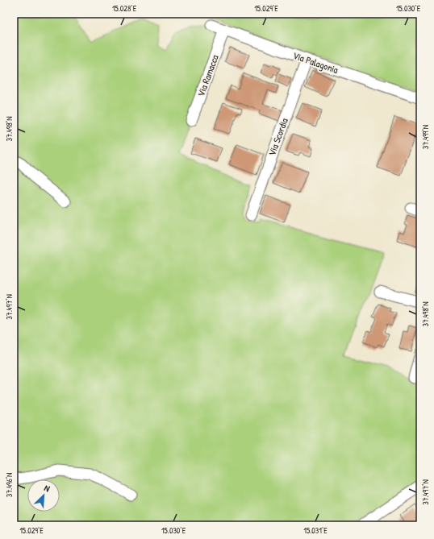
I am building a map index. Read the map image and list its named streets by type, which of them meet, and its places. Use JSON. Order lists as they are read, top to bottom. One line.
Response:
{"streets":{"street":["Via Palagonia","Via Ramacca","Via Scordia"]},"crossings":[["Via Palagonia","Via Ramacca"],["Via Palagonia","Via Scordia"]],"north":"top right","coordinates":["15.028°E","15.029°E","15.030°E","37.498°N","37.499°N","37.497°N","37.496°N","15.031°E"]}
